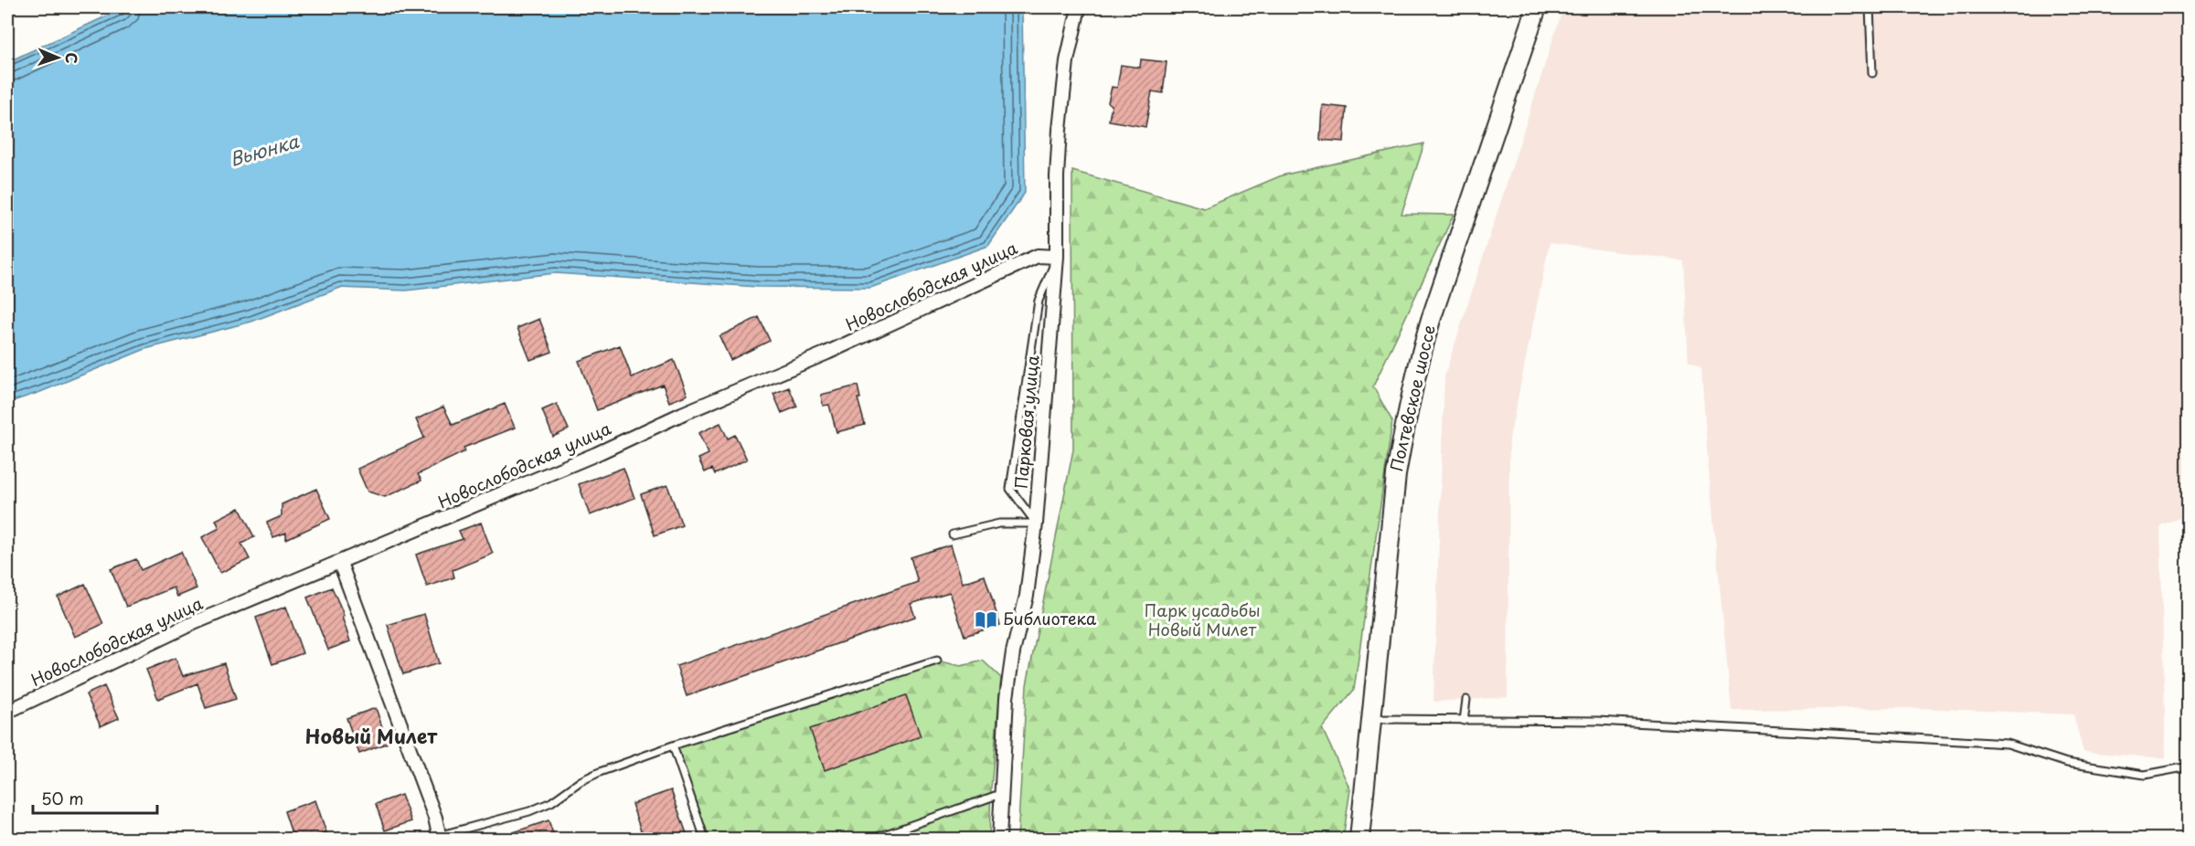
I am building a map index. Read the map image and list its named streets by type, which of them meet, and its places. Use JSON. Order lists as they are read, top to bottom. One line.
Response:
{"streets":{"street":["Новослободская улица","Полтевское шоссе","Парковая улица"]},"crossings":[["Новослободская улица","Парковая улица"]],"districts":["Новый Милет"],"water":["Вьюнка"],"parks":["Парк усадьбы Новый Милет"],"places":{"library":["Библиотека"]},"scale_bar":"50 m","north":"right"}
